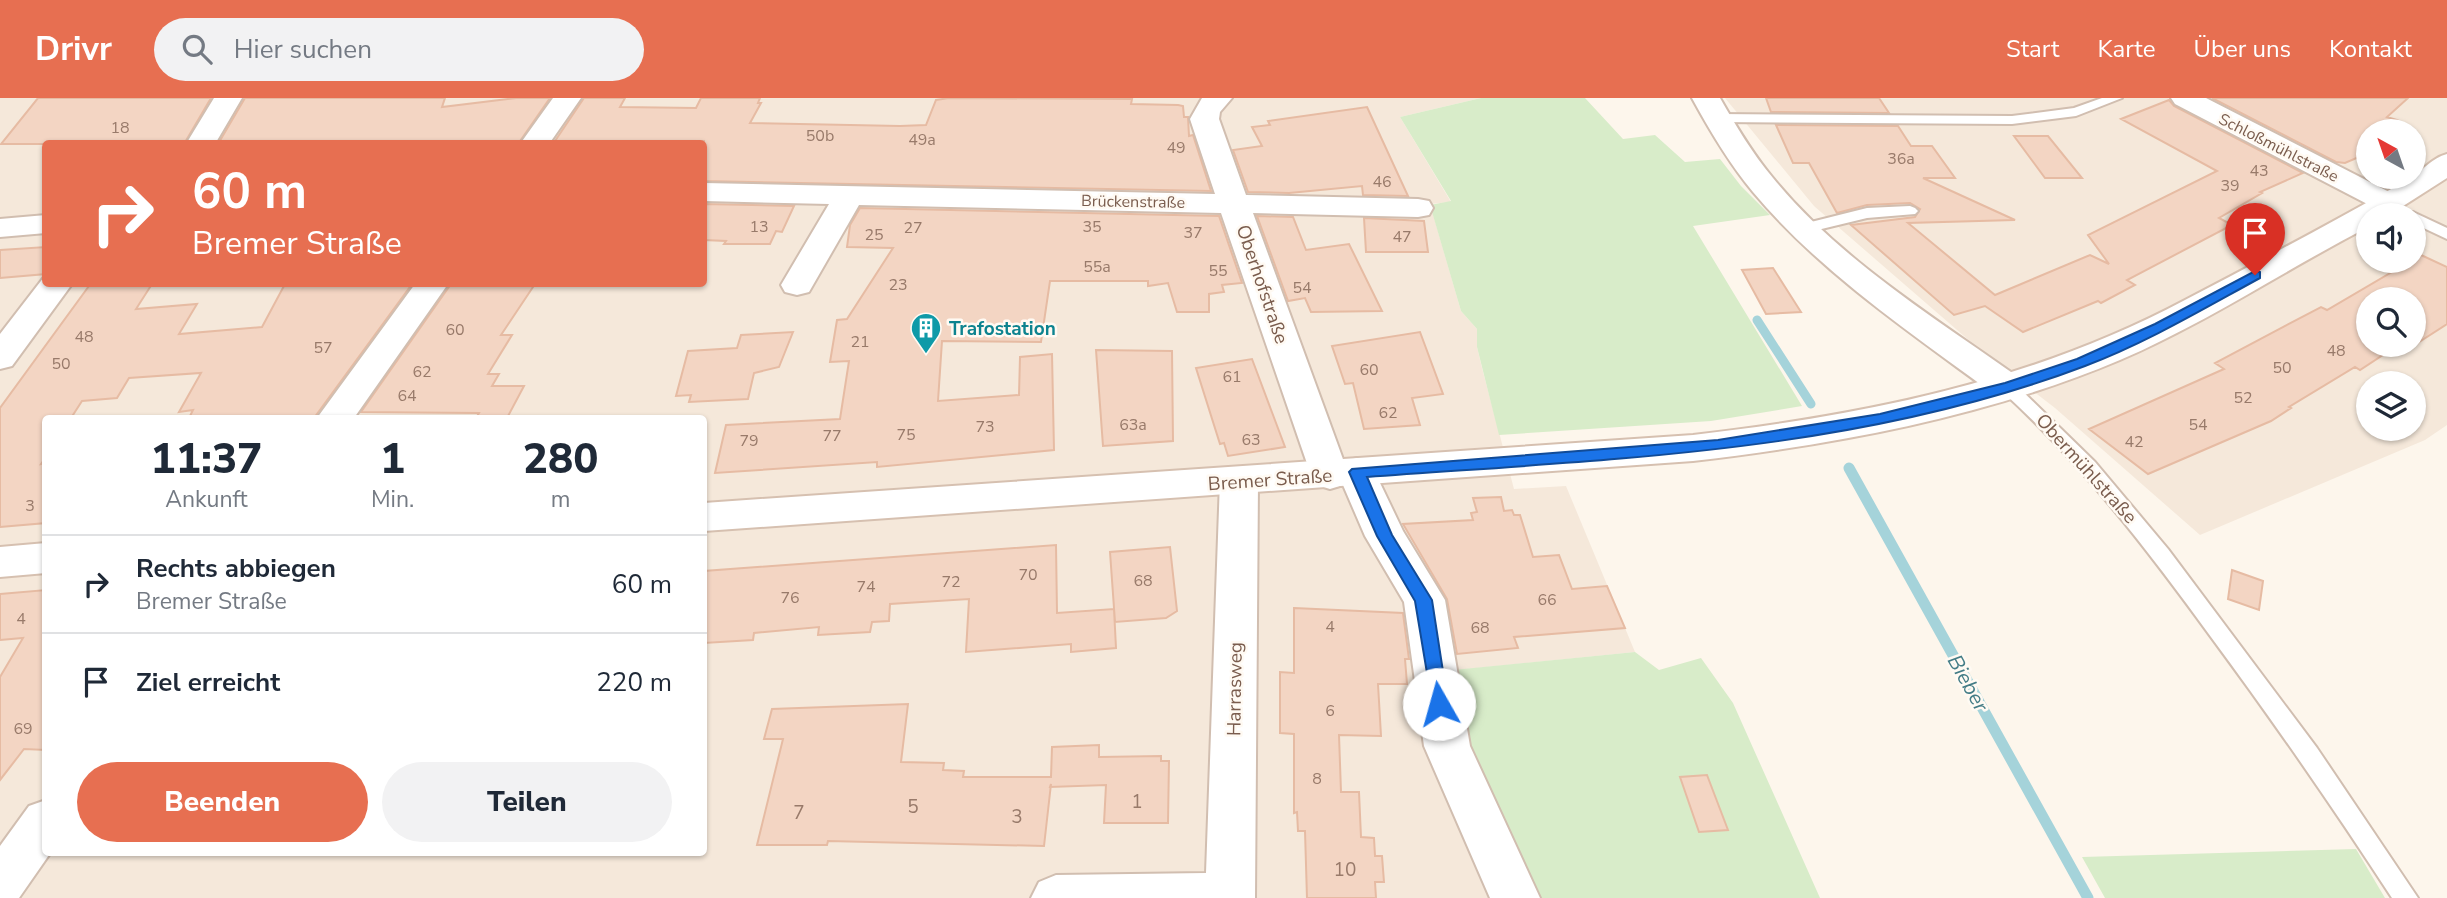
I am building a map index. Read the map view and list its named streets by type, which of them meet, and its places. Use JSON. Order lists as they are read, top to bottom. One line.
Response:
{"streets":{"street":["Schloßmühlstraße","Brückenstraße","Oberhofstraße","Obermühlstraße","Bremer Straße","Harrasweg"]},"crossings":[["Brückenstraße","Oberhofstraße"],["Oberhofstraße","Bremer Straße"],["Obermühlstraße","Bremer Straße"],["Bremer Straße","Harrasweg"]],"water":["Bieber"],"places":{"building":["Trafostation"]},"house_numbers":["18","50b","49a","49","36a","43","46","39","13","35","27","37","25","47","55a","55","23","54","60","48","21","57","48","50","50","60","62","61","64","52","62","63a","54","73","75","77","63","79","42","3","70","68","72","74","76","66","4","4","68","6","69","8","1","5","7","3","10"],"north":"top left","page":{"header":"Drivr","search":"Hier suchen","nav":["Start","Karte","Über uns","Kontakt"],"turn":["60 m","Bremer Straße"],"eta":["11:37","Ankunft","1","Min.","280","m"],"list":[{"name":"Rechts abbiegen","note":"Bremer Straße","value":"60 m"},{"name":"Ziel erreicht","value":"220 m"}],"buttons":["Beenden","Teilen"]}}
